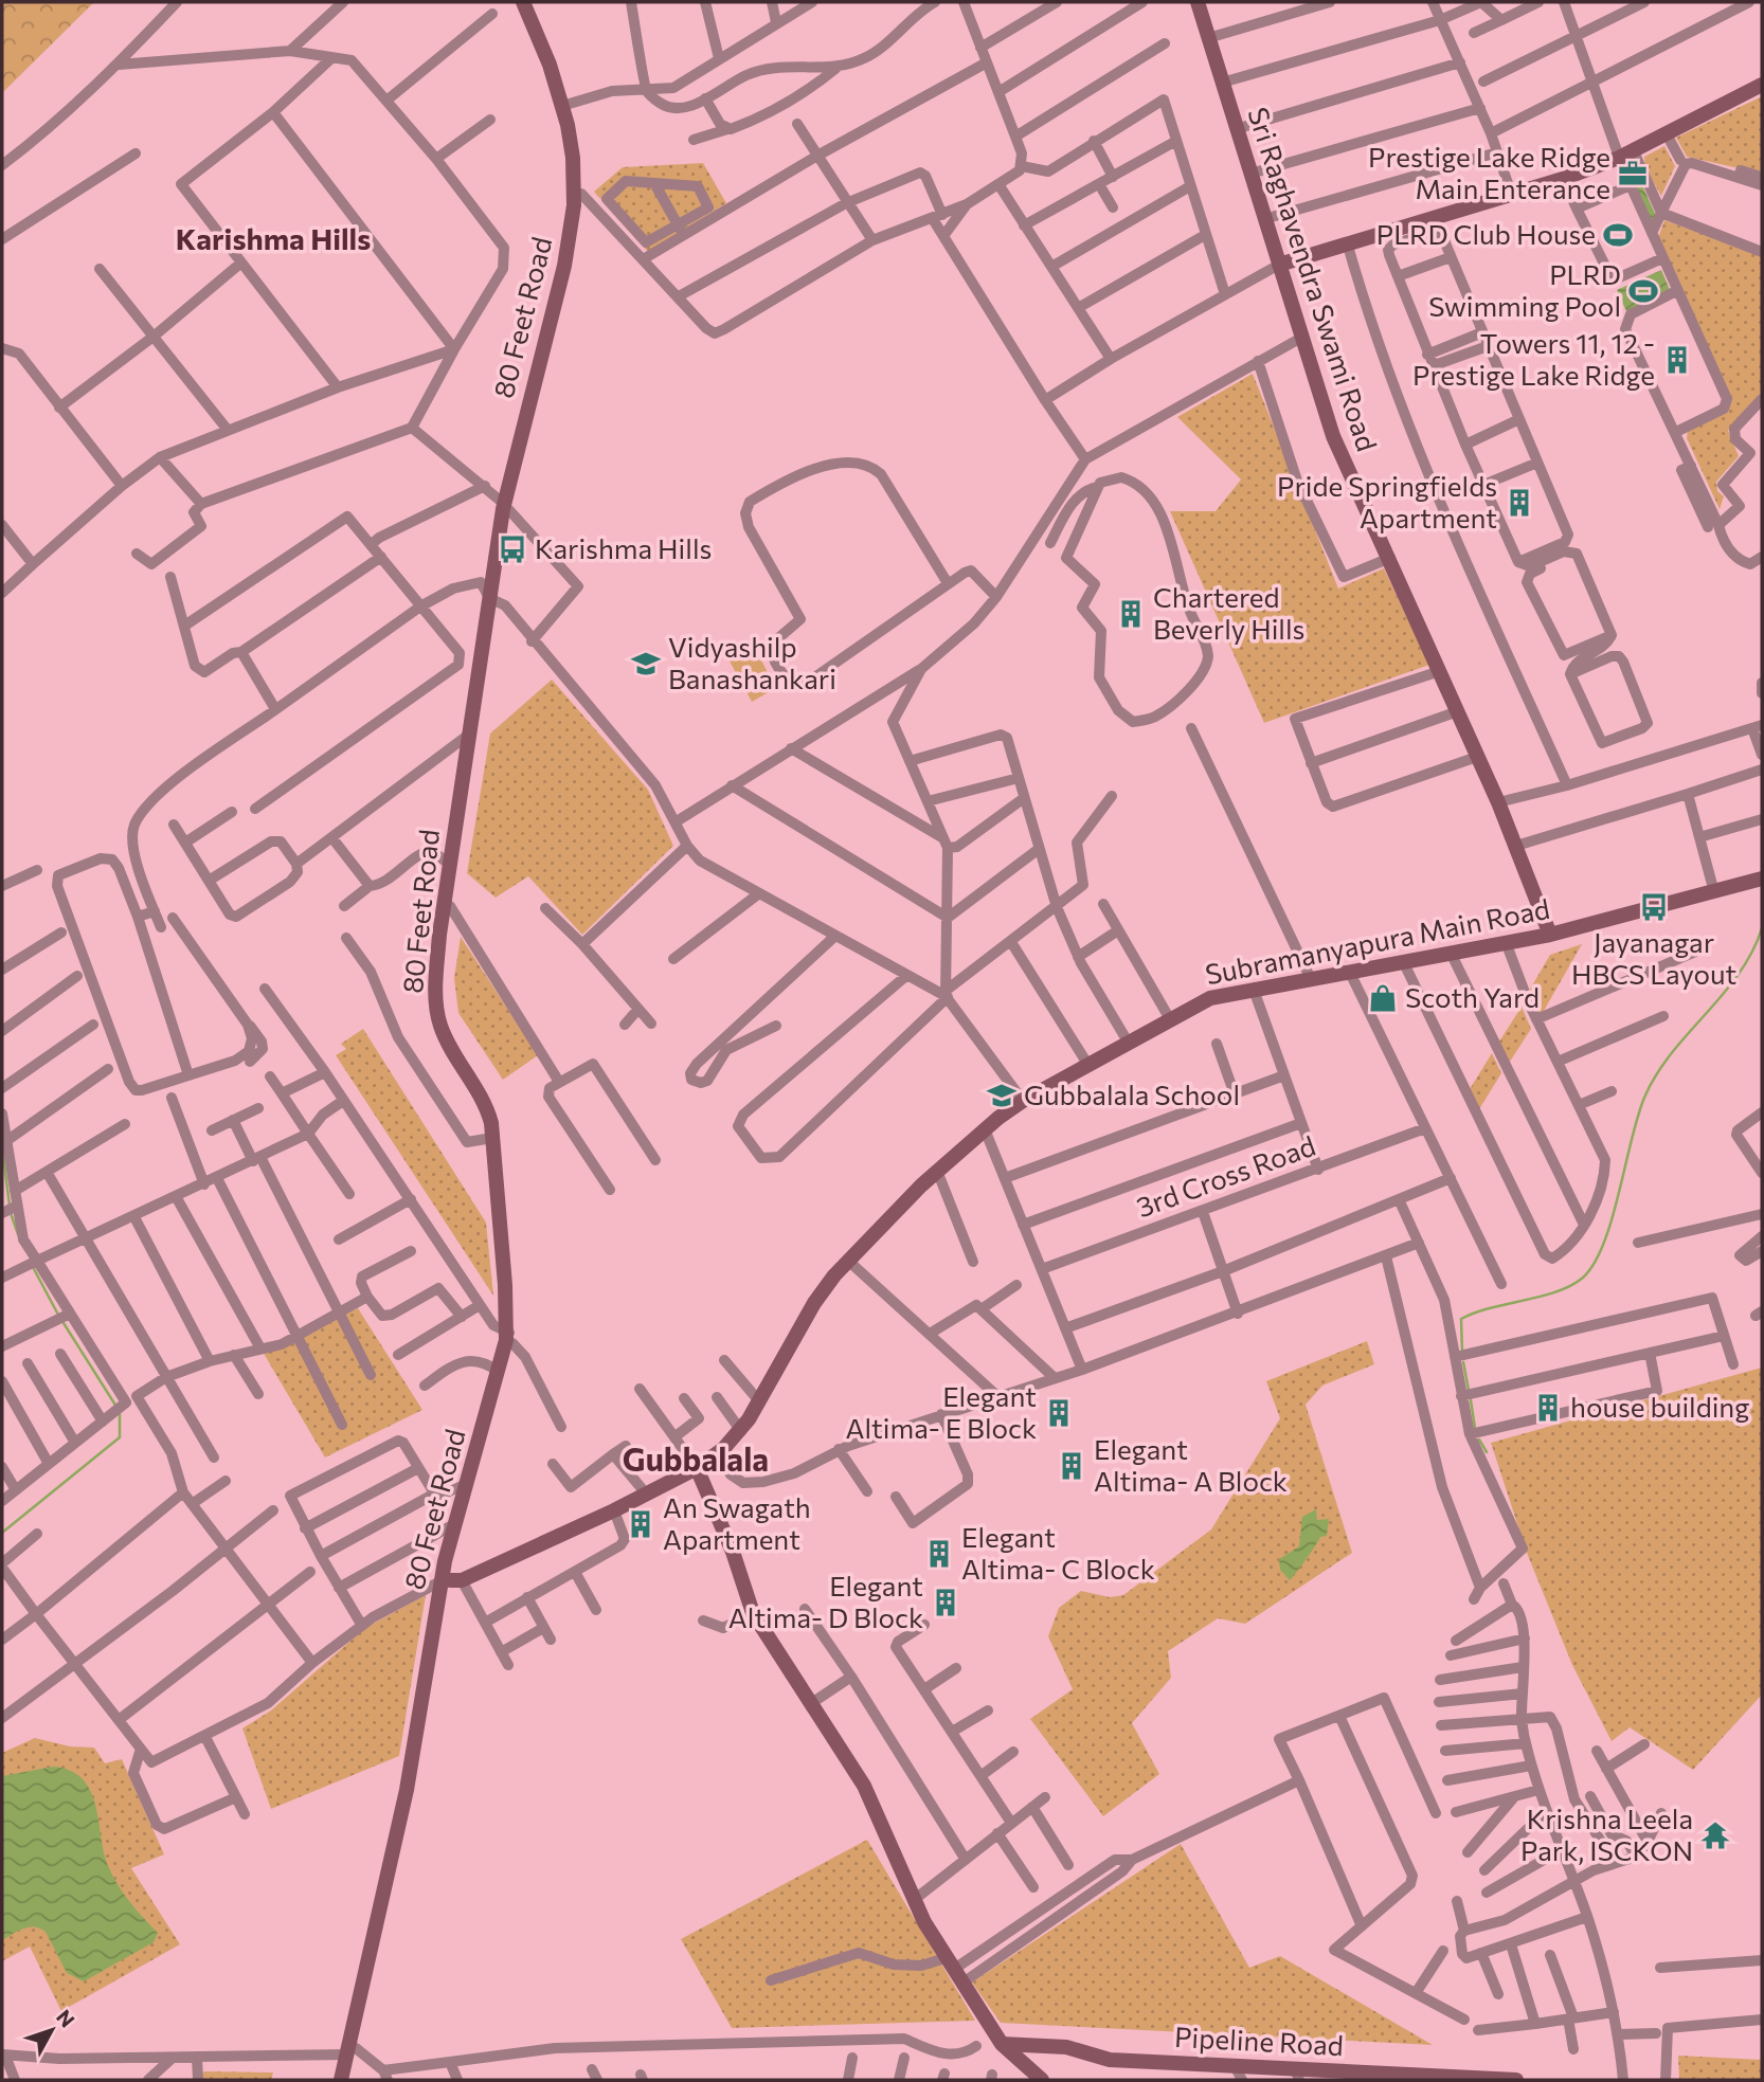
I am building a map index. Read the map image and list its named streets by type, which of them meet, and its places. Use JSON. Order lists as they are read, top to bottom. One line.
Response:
{"streets":{"street":["Sri Raghavendra Swami Road","80 Feet Road","Subramanyapura Main Road","3rd Cross Road","Pipeline Road"]},"crossings":[["Sri Raghavendra Swami Road","Subramanyapura Main Road"],["80 Feet Road","Subramanyapura Main Road"]],"districts":["Karishma Hills","Gubbalala"],"places":{"office":["Prestige Lake Ridge Main Enterance"],"sports":["PLRD Club House","PLRD Swimming Pool"],"building":["Towers 11, 12 - Prestige Lake Ridge","Pride Springfields Apartment","Chartered Beverly Hills","house building","Elegant Altima- E Block","Elegant Altima- A Block","An Swagath Apartment","Elegant Altima- C Block","Elegant Altima- D Block"],"bus stop":["Karishma Hills","Jayanagar HBCS Layout"],"school or university":["Vidyashilp Banashankari","Gubbalala School"],"shop":["Scoth Yard"],"temple":["Krishna Leela Park, ISCKON"]},"north":"top right"}
